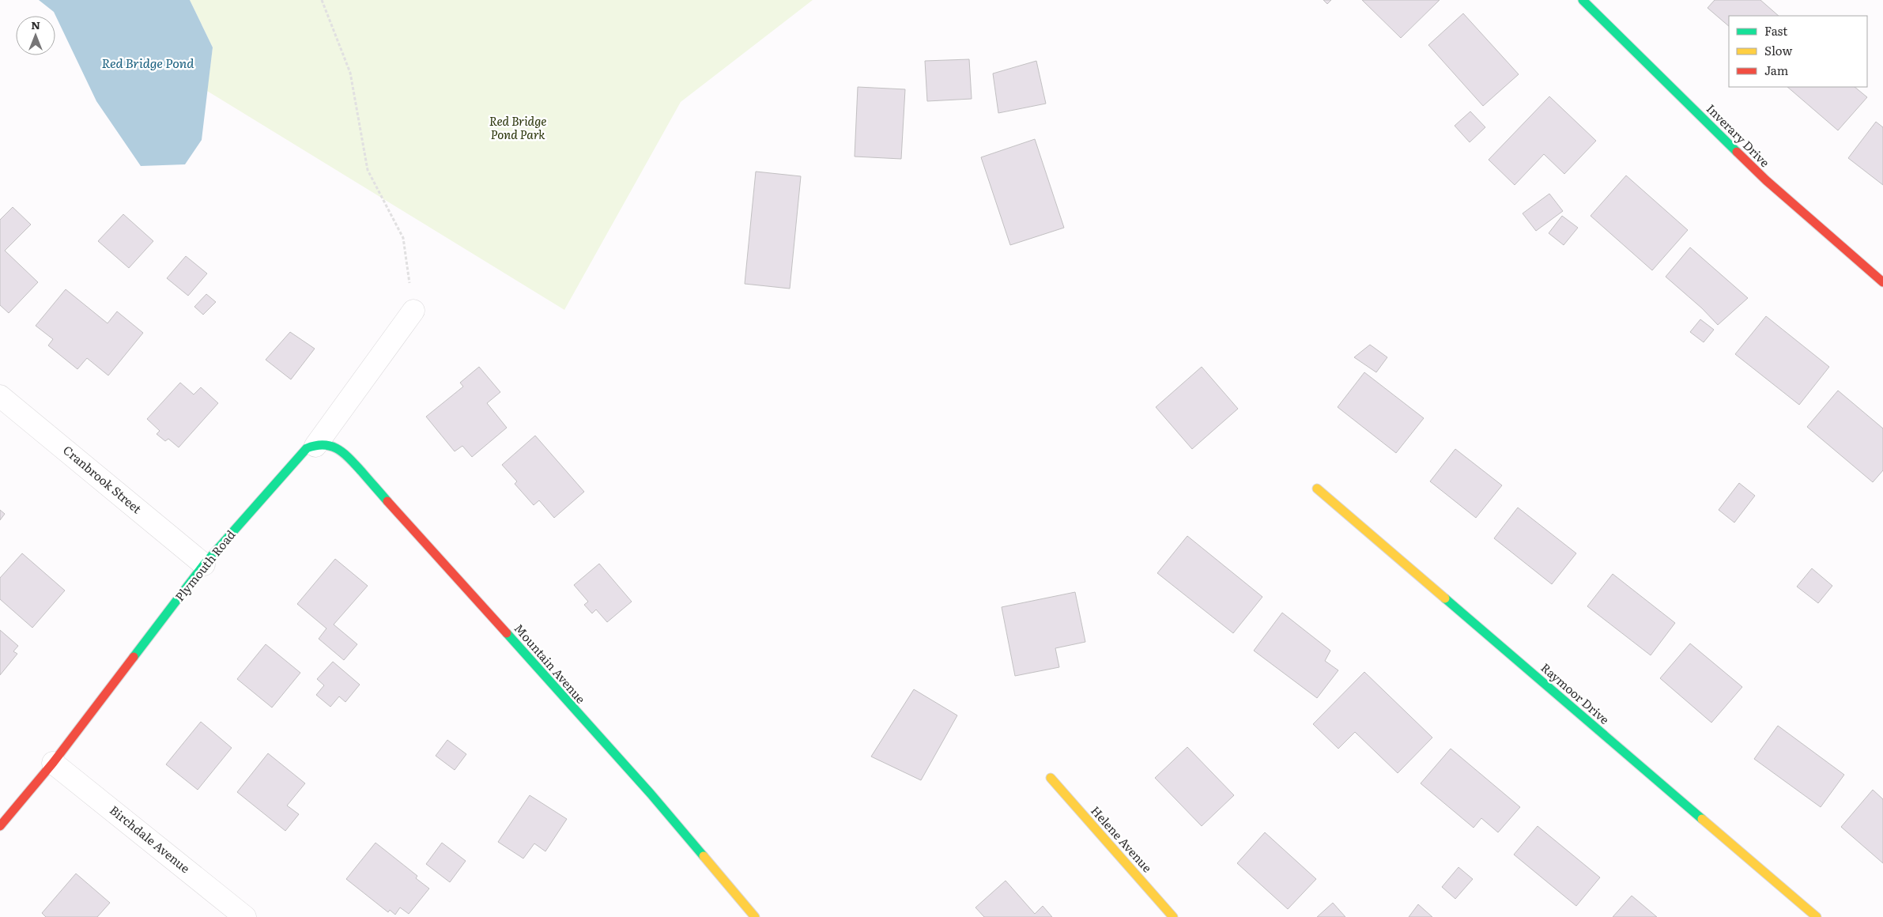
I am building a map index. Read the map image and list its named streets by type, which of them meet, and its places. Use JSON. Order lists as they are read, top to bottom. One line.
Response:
{"streets":{"street":["Inverary Drive","Cranbrook Street","Plymouth Road","Mountain Avenue","Raymoor Drive","Birchdale Avenue","Helene Avenue"]},"crossings":[["Cranbrook Street","Plymouth Road"],["Plymouth Road","Mountain Avenue"],["Plymouth Road","Birchdale Avenue"]],"water":["Red Bridge Pond"],"parks":["Red Bridge Pond Park"],"legend":["Fast","Slow","Jam"],"north":"top"}
